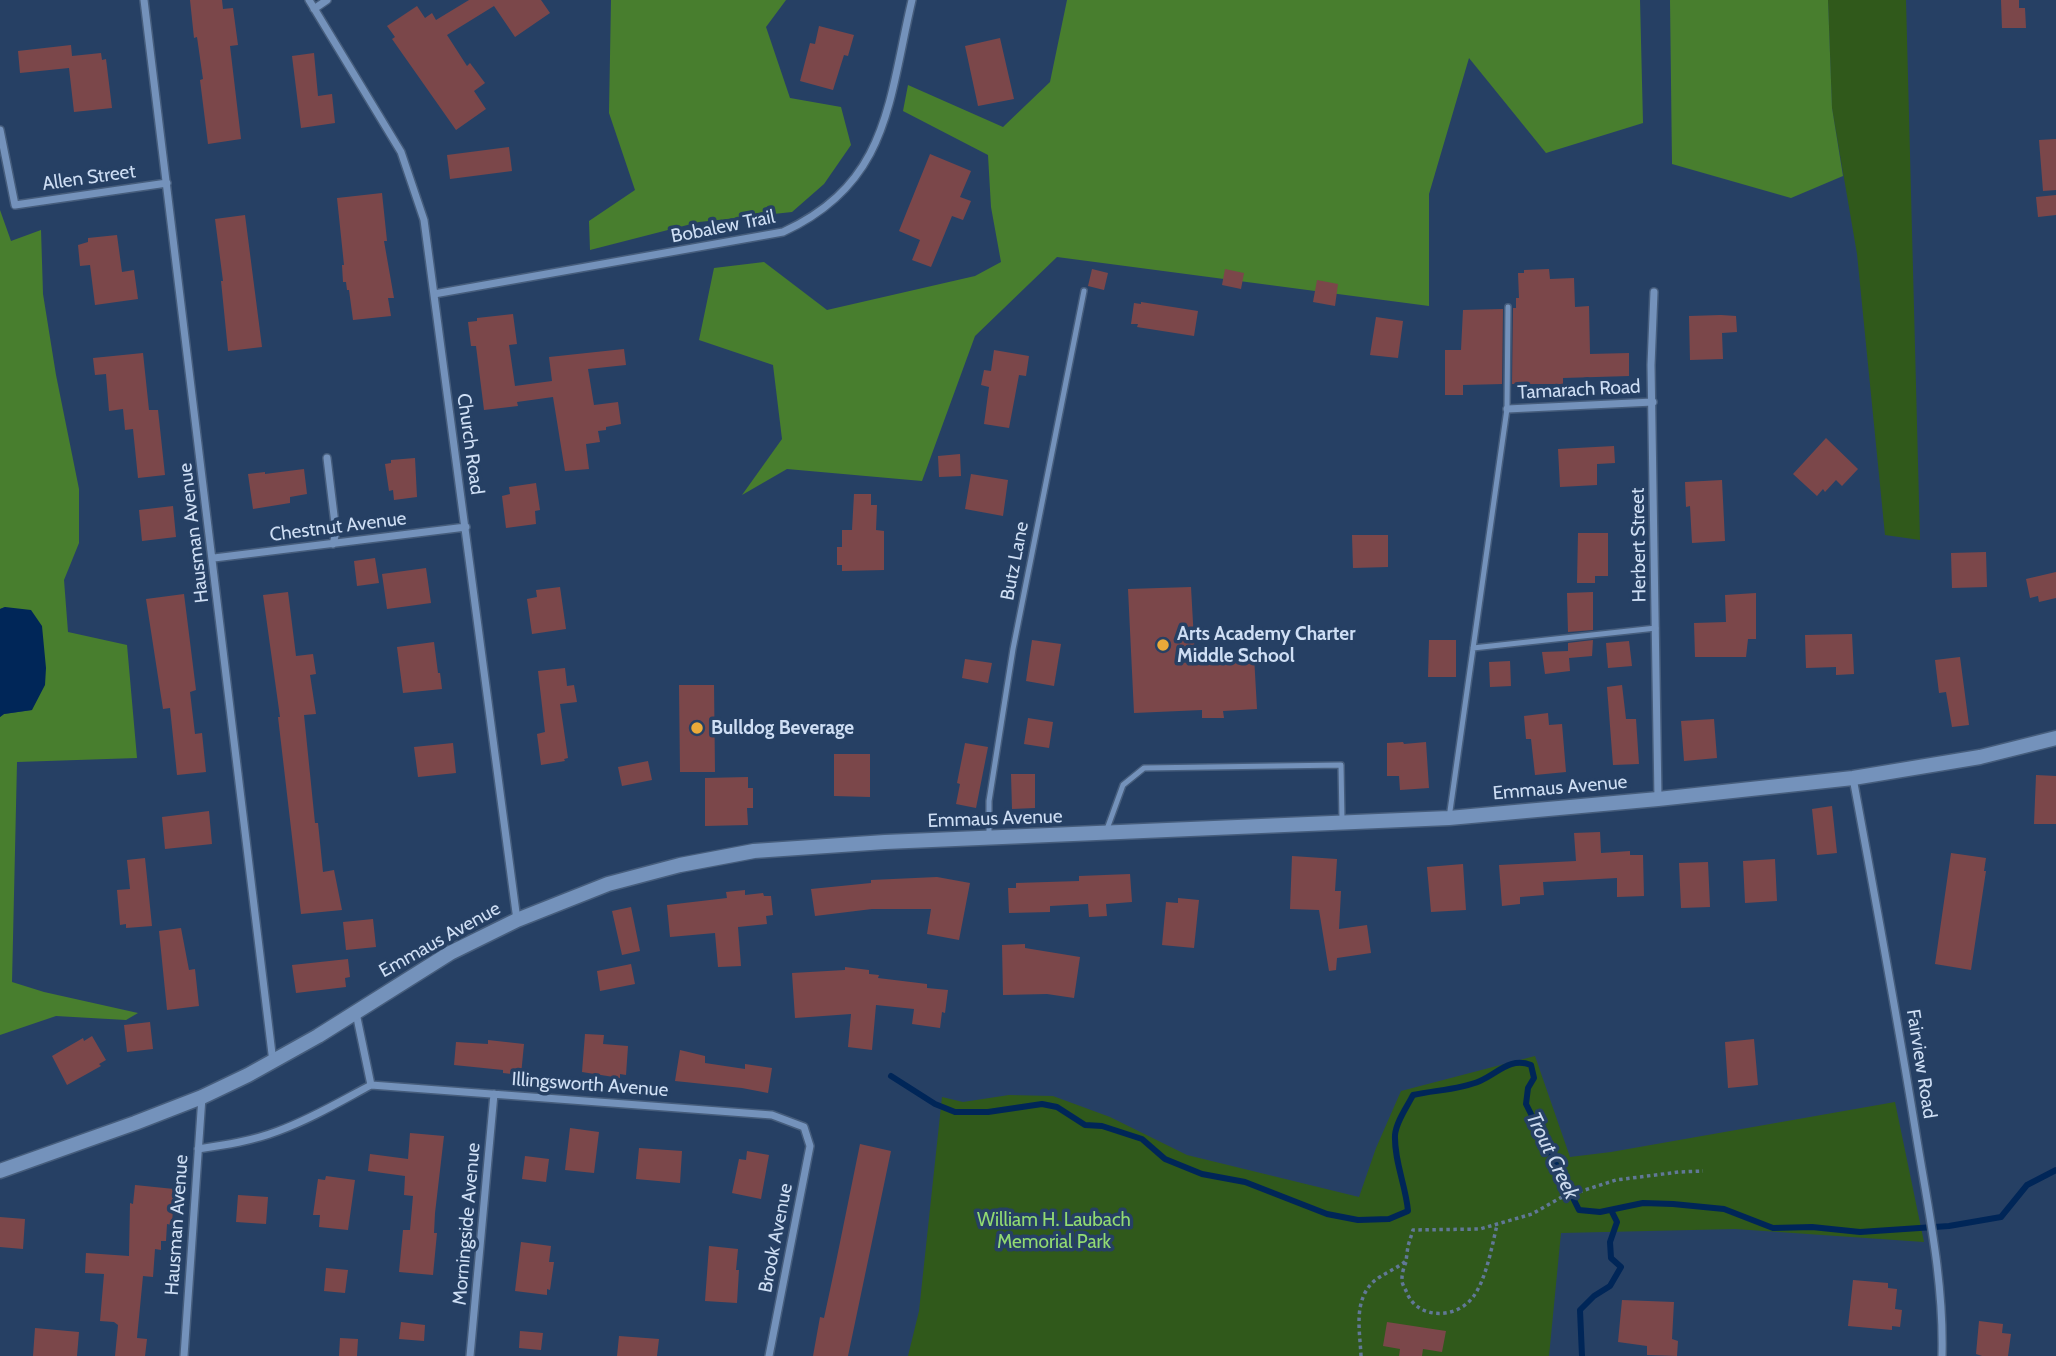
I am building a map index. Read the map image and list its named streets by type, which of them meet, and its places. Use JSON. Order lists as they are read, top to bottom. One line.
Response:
{"streets":{"main road":["Emmaus Avenue"],"street":["Allen Street","Bobalew Trail","Tamarach Road","Church Road","Chestnut Avenue","Hausman Avenue","Herbert Street","Fairview Road","Illingsworth Avenue","Morningside Avenue","Brook Avenue"],"lane":["Butz Lane"]},"crossings":[["Allen Street","Hausman Avenue"],["Bobalew Trail","Church Road"],["Tamarach Road","Herbert Street"],["Church Road","Chestnut Avenue"],["Church Road","Emmaus Avenue"],["Chestnut Avenue","Hausman Avenue"],["Hausman Avenue","Emmaus Avenue"],["Herbert Street","Emmaus Avenue"],["Butz Lane","Emmaus Avenue"],["Emmaus Avenue","Fairview Road"],["Illingsworth Avenue","Morningside Avenue"],["Illingsworth Avenue","Brook Avenue"]],"water":["Trout Creek"],"parks":["William H. Laubach Memorial Park"],"places":["Arts Academy Charter Middle School","Bulldog Beverage"]}
